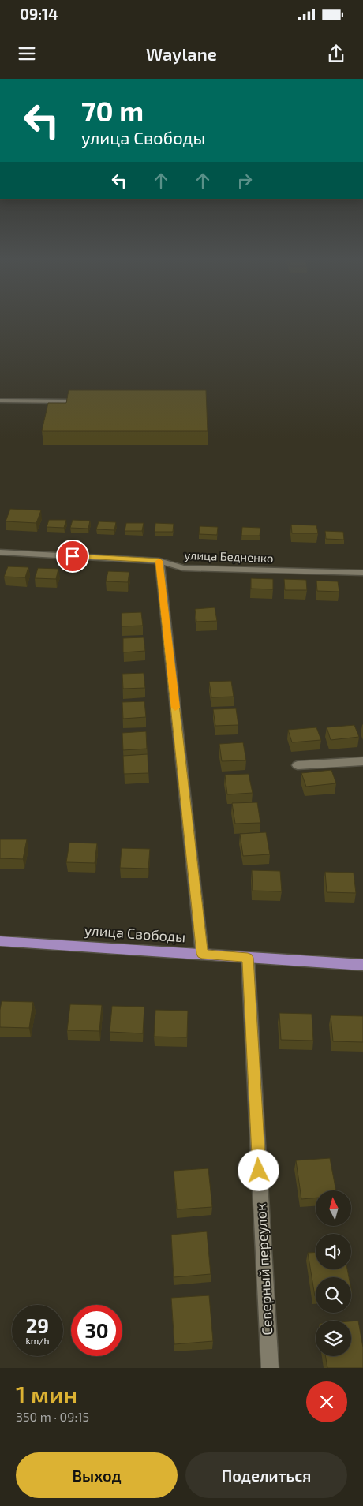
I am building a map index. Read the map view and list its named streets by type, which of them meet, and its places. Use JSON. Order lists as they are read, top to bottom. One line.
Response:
{"streets":{"main road":["улица Свободы"],"street":["улица Бедненко","Северный переулок"]},"crossings":[["улица Свободы","Северный переулок"]],"north":"top","page":{"status":"09:14","header":"Waylane","turn":["70 m","улица Свободы"],"speed":"29 km/h","limit":"30","heading":["1 мин","350 m · 09:15"],"buttons":["Выход","Поделиться"]}}
